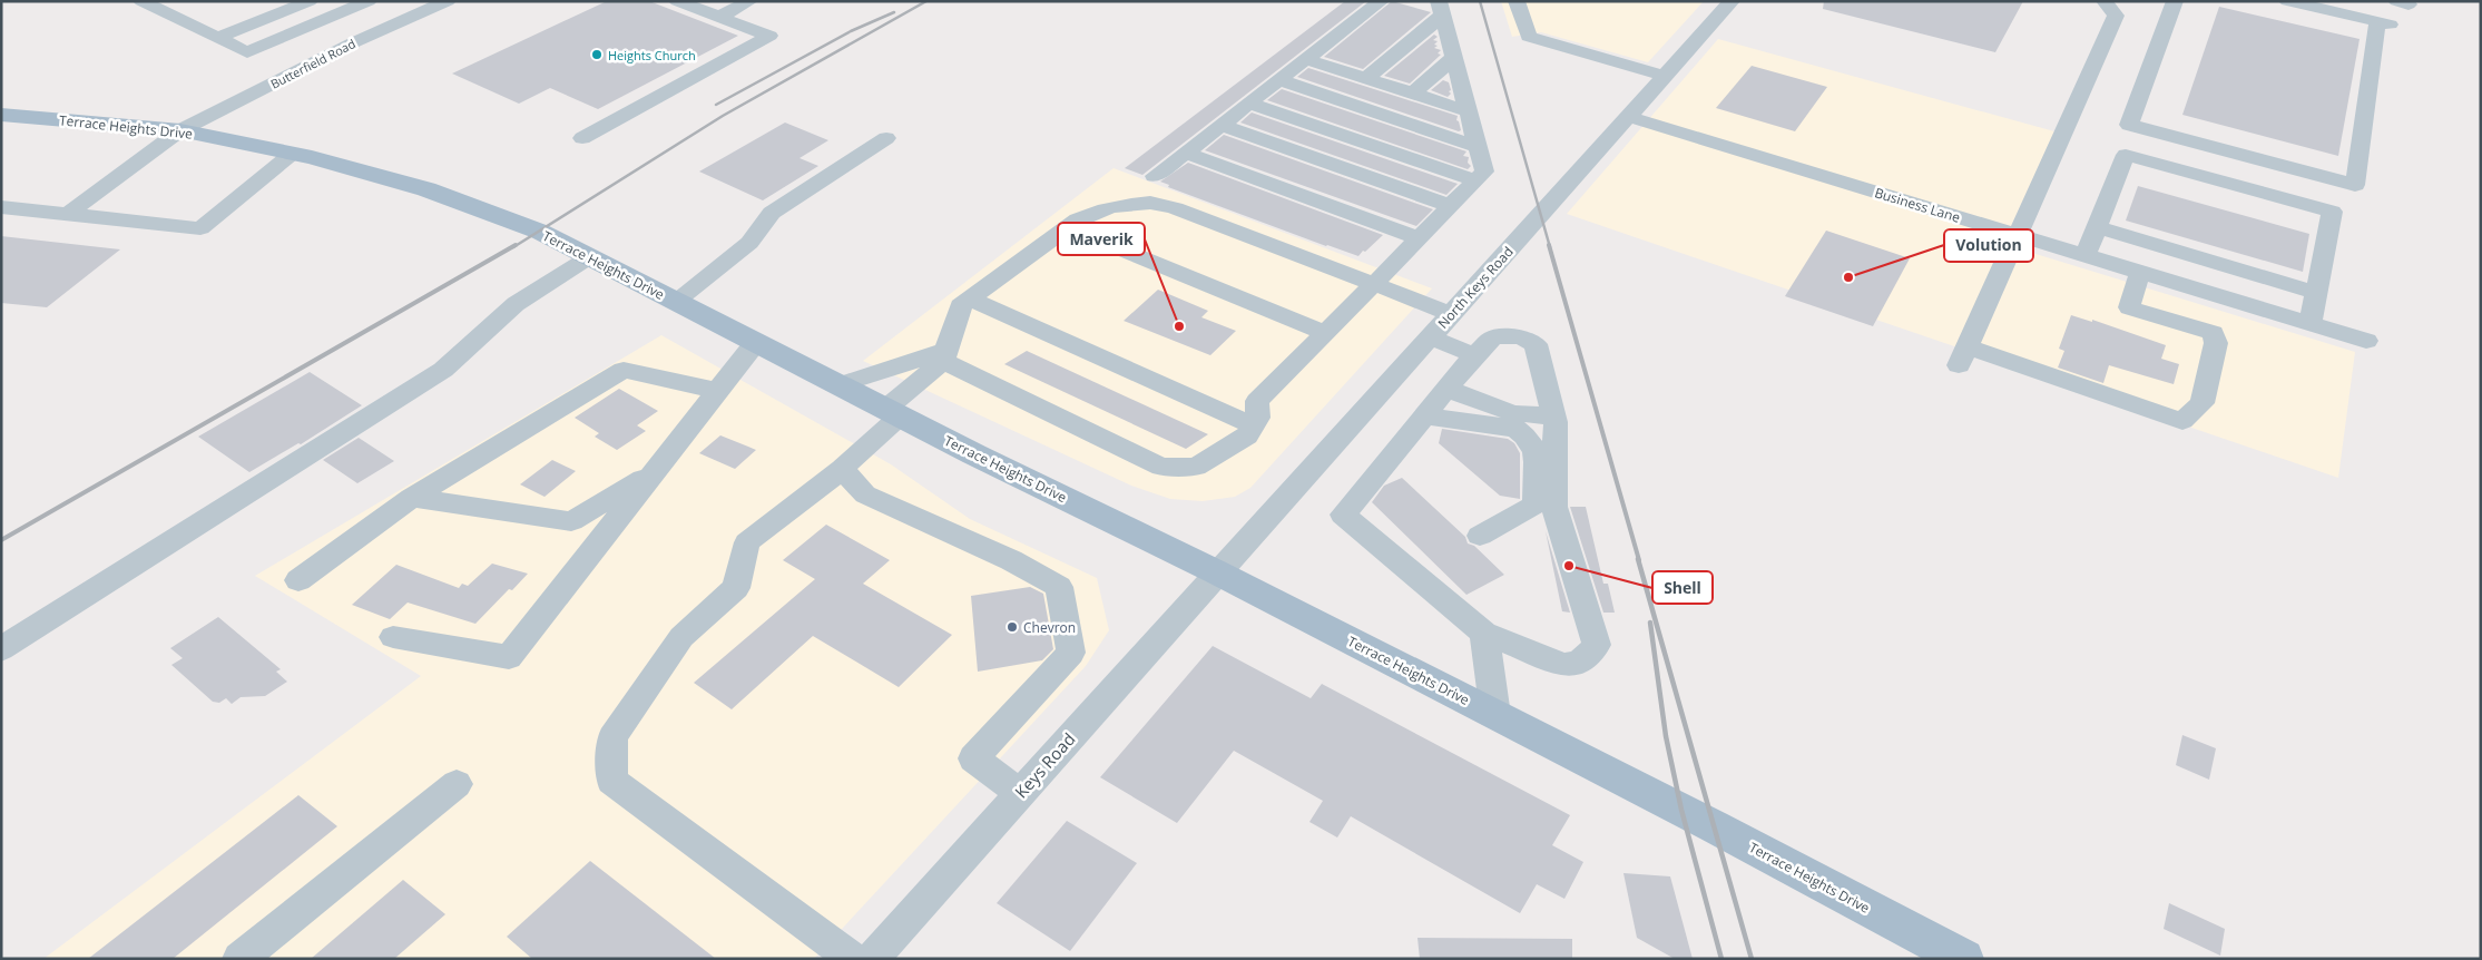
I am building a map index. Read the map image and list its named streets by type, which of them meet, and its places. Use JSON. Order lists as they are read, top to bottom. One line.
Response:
{"streets":{"main road":["Terrace Heights Drive"],"street":["Butterfield Road","Business Lane","North Keys Road","Keys Road"]},"crossings":[["Butterfield Road","Terrace Heights Drive"],["Terrace Heights Drive","North Keys Road"],["Terrace Heights Drive","Keys Road"],["Business Lane","North Keys Road"],["North Keys Road","Keys Road"]],"places":["Heights Church","Volution","Maverik","Shell","Chevron"]}
